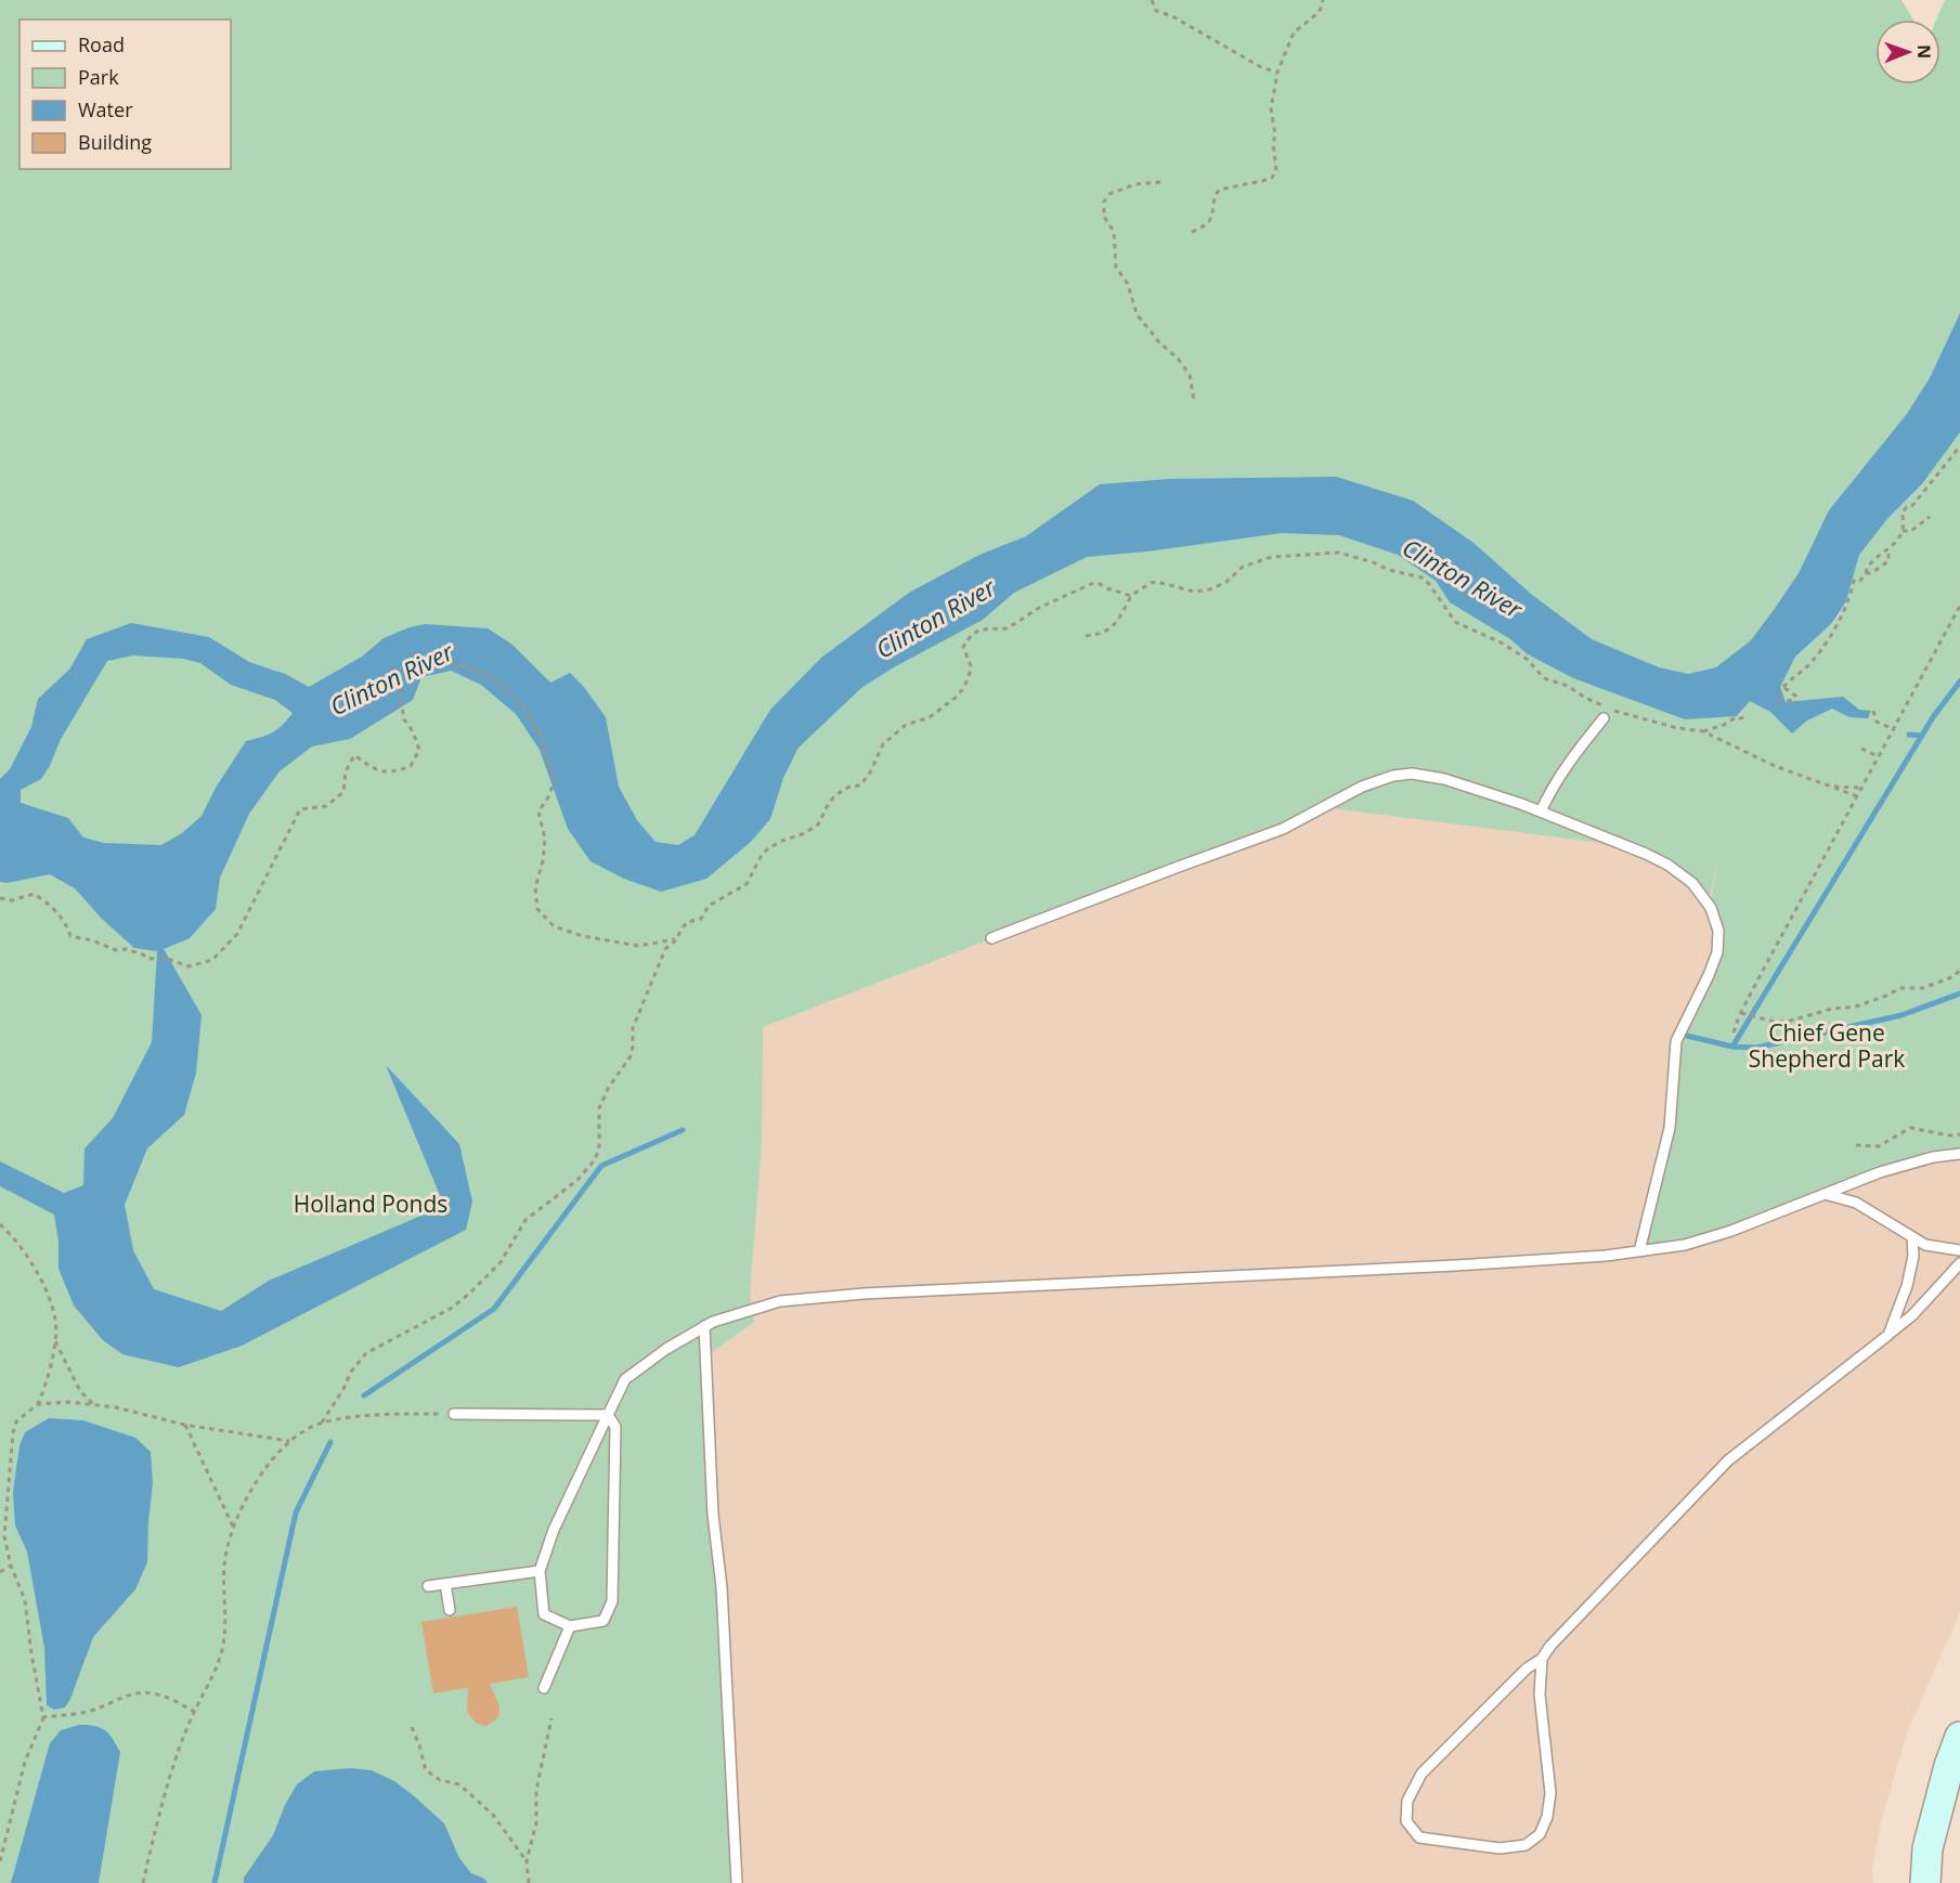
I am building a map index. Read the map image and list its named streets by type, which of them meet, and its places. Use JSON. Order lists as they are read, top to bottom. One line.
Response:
{"water":["Clinton River"],"parks":["Chief Gene Shepherd Park","Holland Ponds"],"legend":["Road","Park","Water","Building"],"north":"right"}
